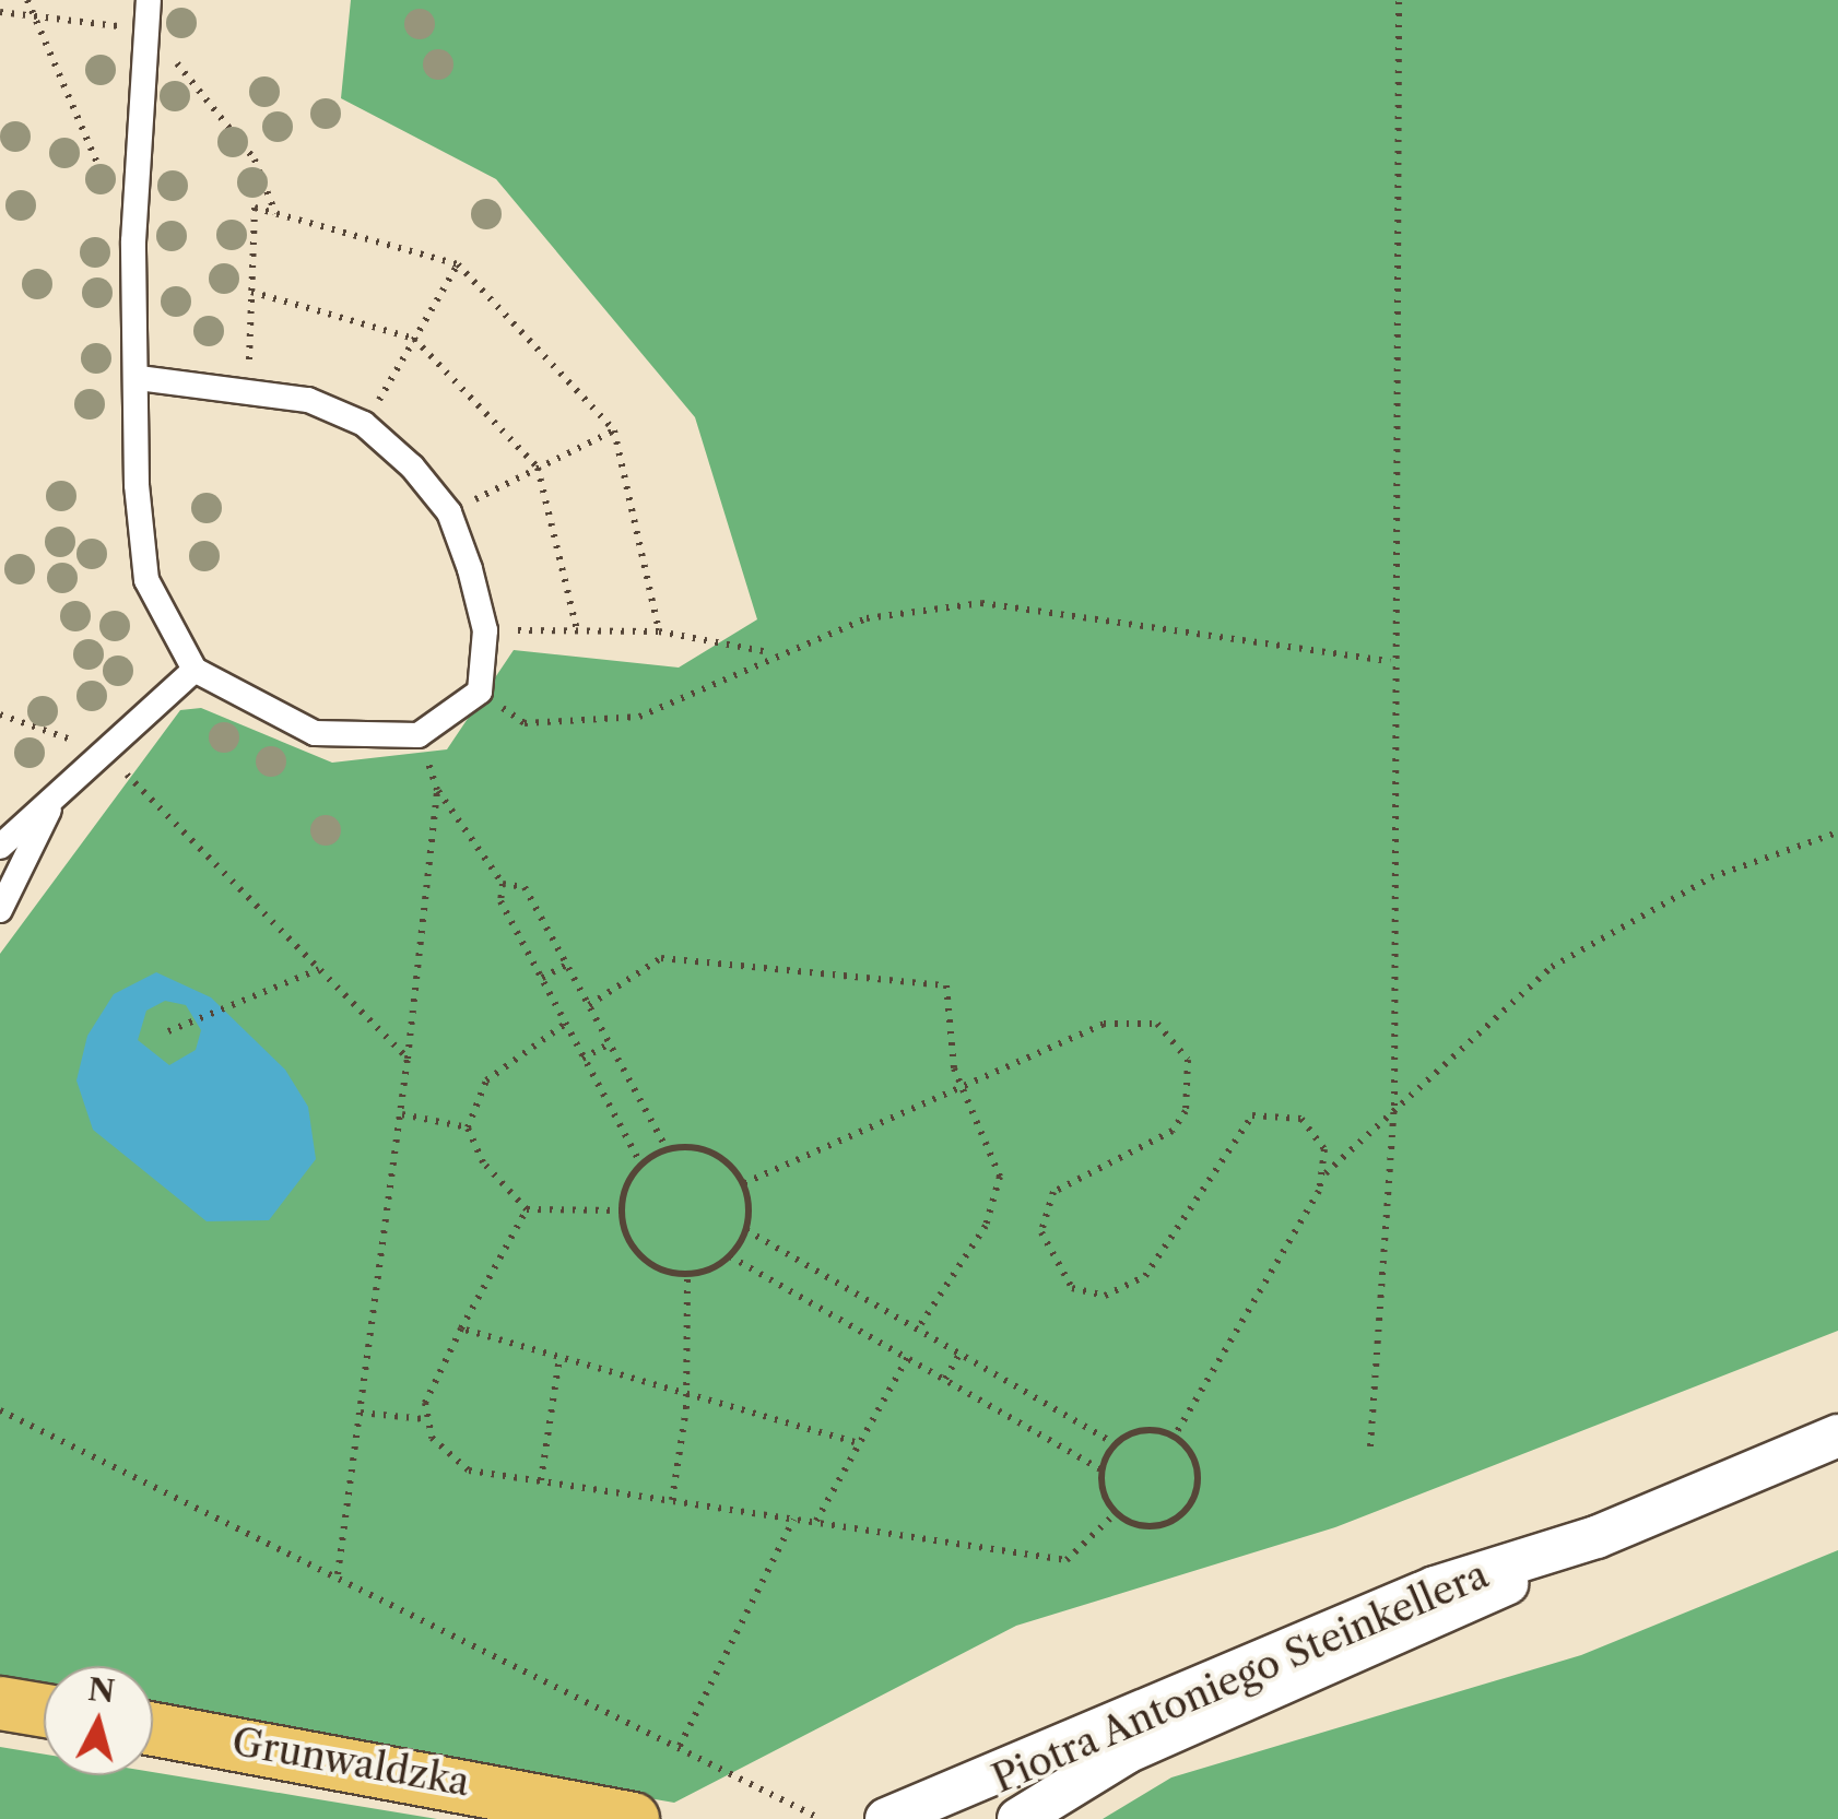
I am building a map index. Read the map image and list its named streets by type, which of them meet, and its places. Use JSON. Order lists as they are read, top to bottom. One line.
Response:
{"streets":{"main road":["Grunwaldzka"],"street":["Piotra Antoniego Steinkellera"]},"north":"top"}
